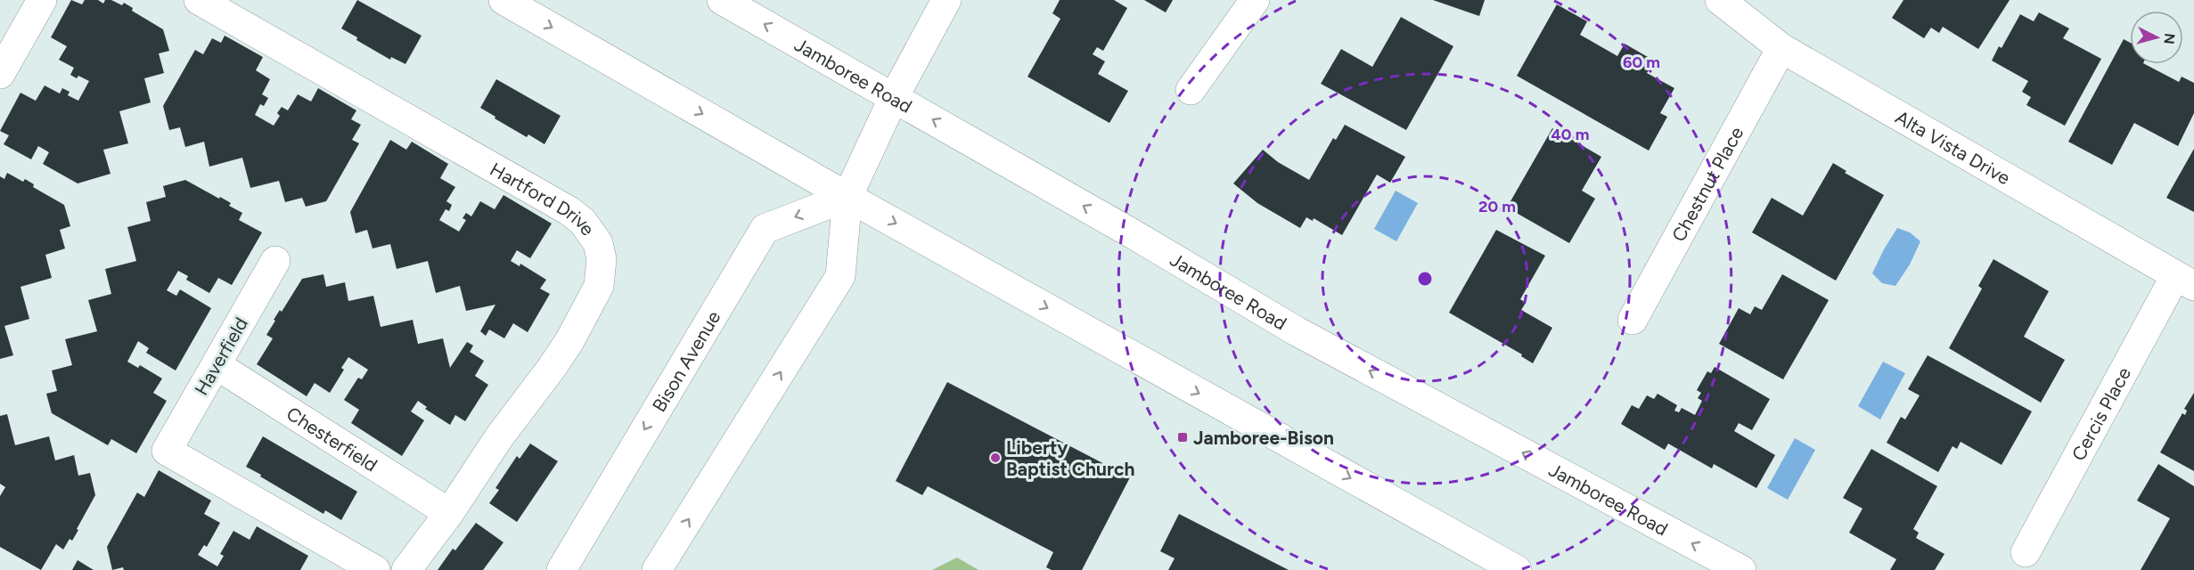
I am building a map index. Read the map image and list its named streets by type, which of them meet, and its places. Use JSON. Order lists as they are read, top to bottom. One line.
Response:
{"streets":{"main road":["Jamboree Road","Alta Vista Drive","Chestnut Place","Hartford Drive","Haverfield","Bison Avenue","Cercis Place","Chesterfield"]},"crossings":[["Alta Vista Drive","Chestnut Place"],["Alta Vista Drive","Cercis Place"],["Hartford Drive","Chesterfield"],["Haverfield","Chesterfield"]],"places":{"transit":["Jamboree-Bison"],"other":["Liberty Baptist Church"]},"north":"right","rings":["60 m","40 m","20 m"]}
